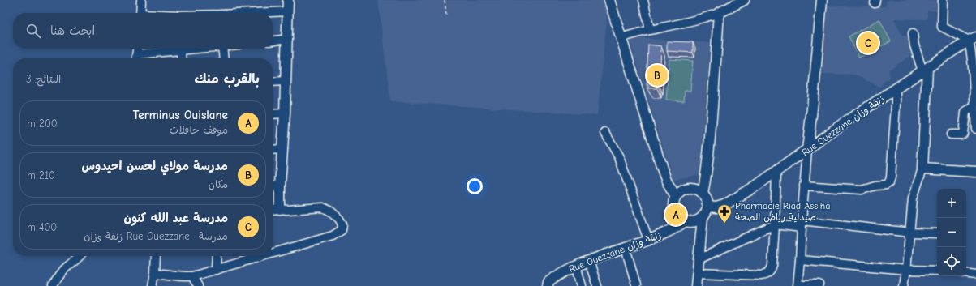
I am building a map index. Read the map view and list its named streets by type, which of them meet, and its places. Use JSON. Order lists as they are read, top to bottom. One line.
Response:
{"streets":{"street":["Rue Ouezzane زنقة وزان"]},"places":{"pharmacy":["Pharmacie Riad Assiha صيدلية رياض الصحة"]},"page":{"search":"ابحث هنا","pins":["C","B","A"],"heading":["بالقرب منك","النتائج: 3"],"list":[{"mark":"A","name":"Terminus Ouislane","note":"موقف حافلات","value":"200 m"},{"mark":"B","name":"مدرسة مولاي لحسن احيدوس","note":"مكان","value":"210 m"},{"mark":"C","name":"مدرسة عبد الله كنون","note":"مدرسة · Rue Ouezzane زنقة وزان","value":"400 m"}],"map_buttons":["+","−"]}}
